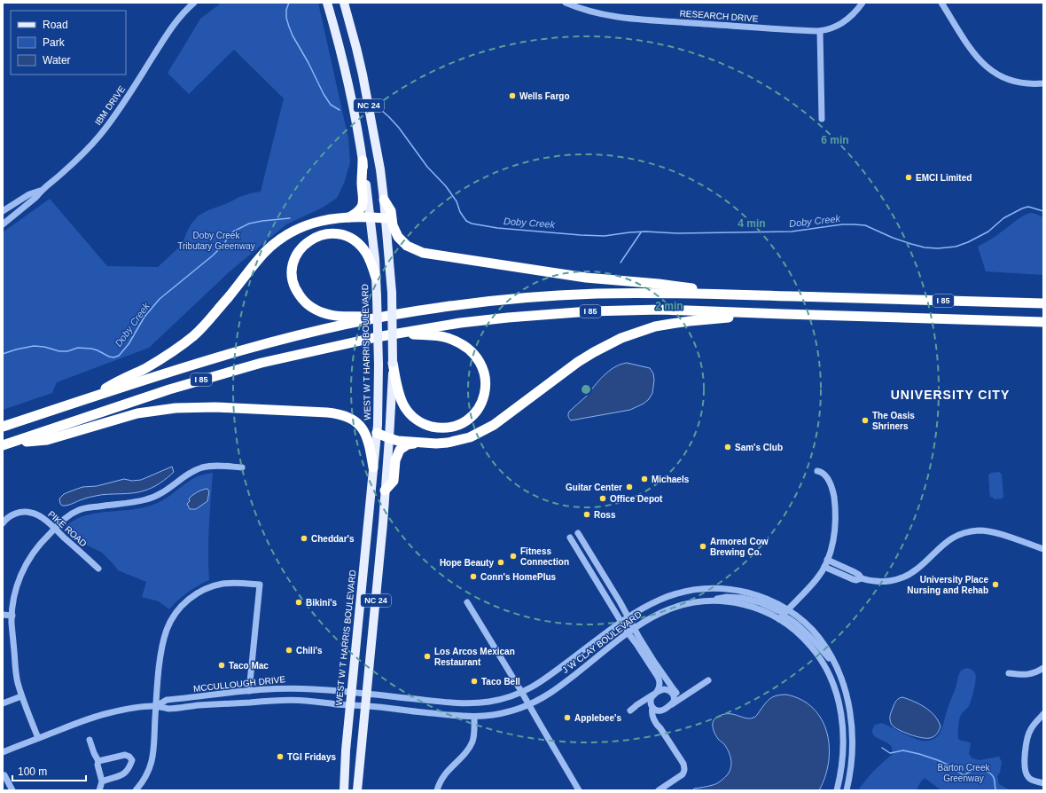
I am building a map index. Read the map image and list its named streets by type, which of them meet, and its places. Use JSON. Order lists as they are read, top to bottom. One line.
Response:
{"streets":{"highway":["I 85"],"main road":["NC 24","WEST W T HARRIS BOULEVARD"],"street":["RESEARCH DRIVE","IBM DRIVE","PIKE ROAD","J W CLAY BOULEVARD","MCCULLOUGH DRIVE"]},"crossings":[["NC 24","J W CLAY BOULEVARD"],["NC 24","MCCULLOUGH DRIVE"],["WEST W T HARRIS BOULEVARD","J W CLAY BOULEVARD"],["WEST W T HARRIS BOULEVARD","MCCULLOUGH DRIVE"],["J W CLAY BOULEVARD","MCCULLOUGH DRIVE"]],"districts":["UNIVERSITY CITY"],"water":["Doby Creek"],"parks":["Doby Creek Tributary Greenway","Barton Creek Greenway"],"places":["Wells Fargo","EMCI Limited","The Oasis Shriners","Sam's Club","Michaels","Guitar Center","Office Depot","Ross","Cheddar's","Armored Cow Brewing Co.","Fitness Connection","Hope Beauty","Conn's HomePlus","University Place Nursing and Rehab","Bikini's","Chili's","Los Arcos Mexican Restaurant","Taco Mac","Taco Bell","Applebee's","TGI Fridays"],"legend":["Road","Park","Water"],"scale_bar":"100 m","rings":["6 min","4 min","2 min"]}
